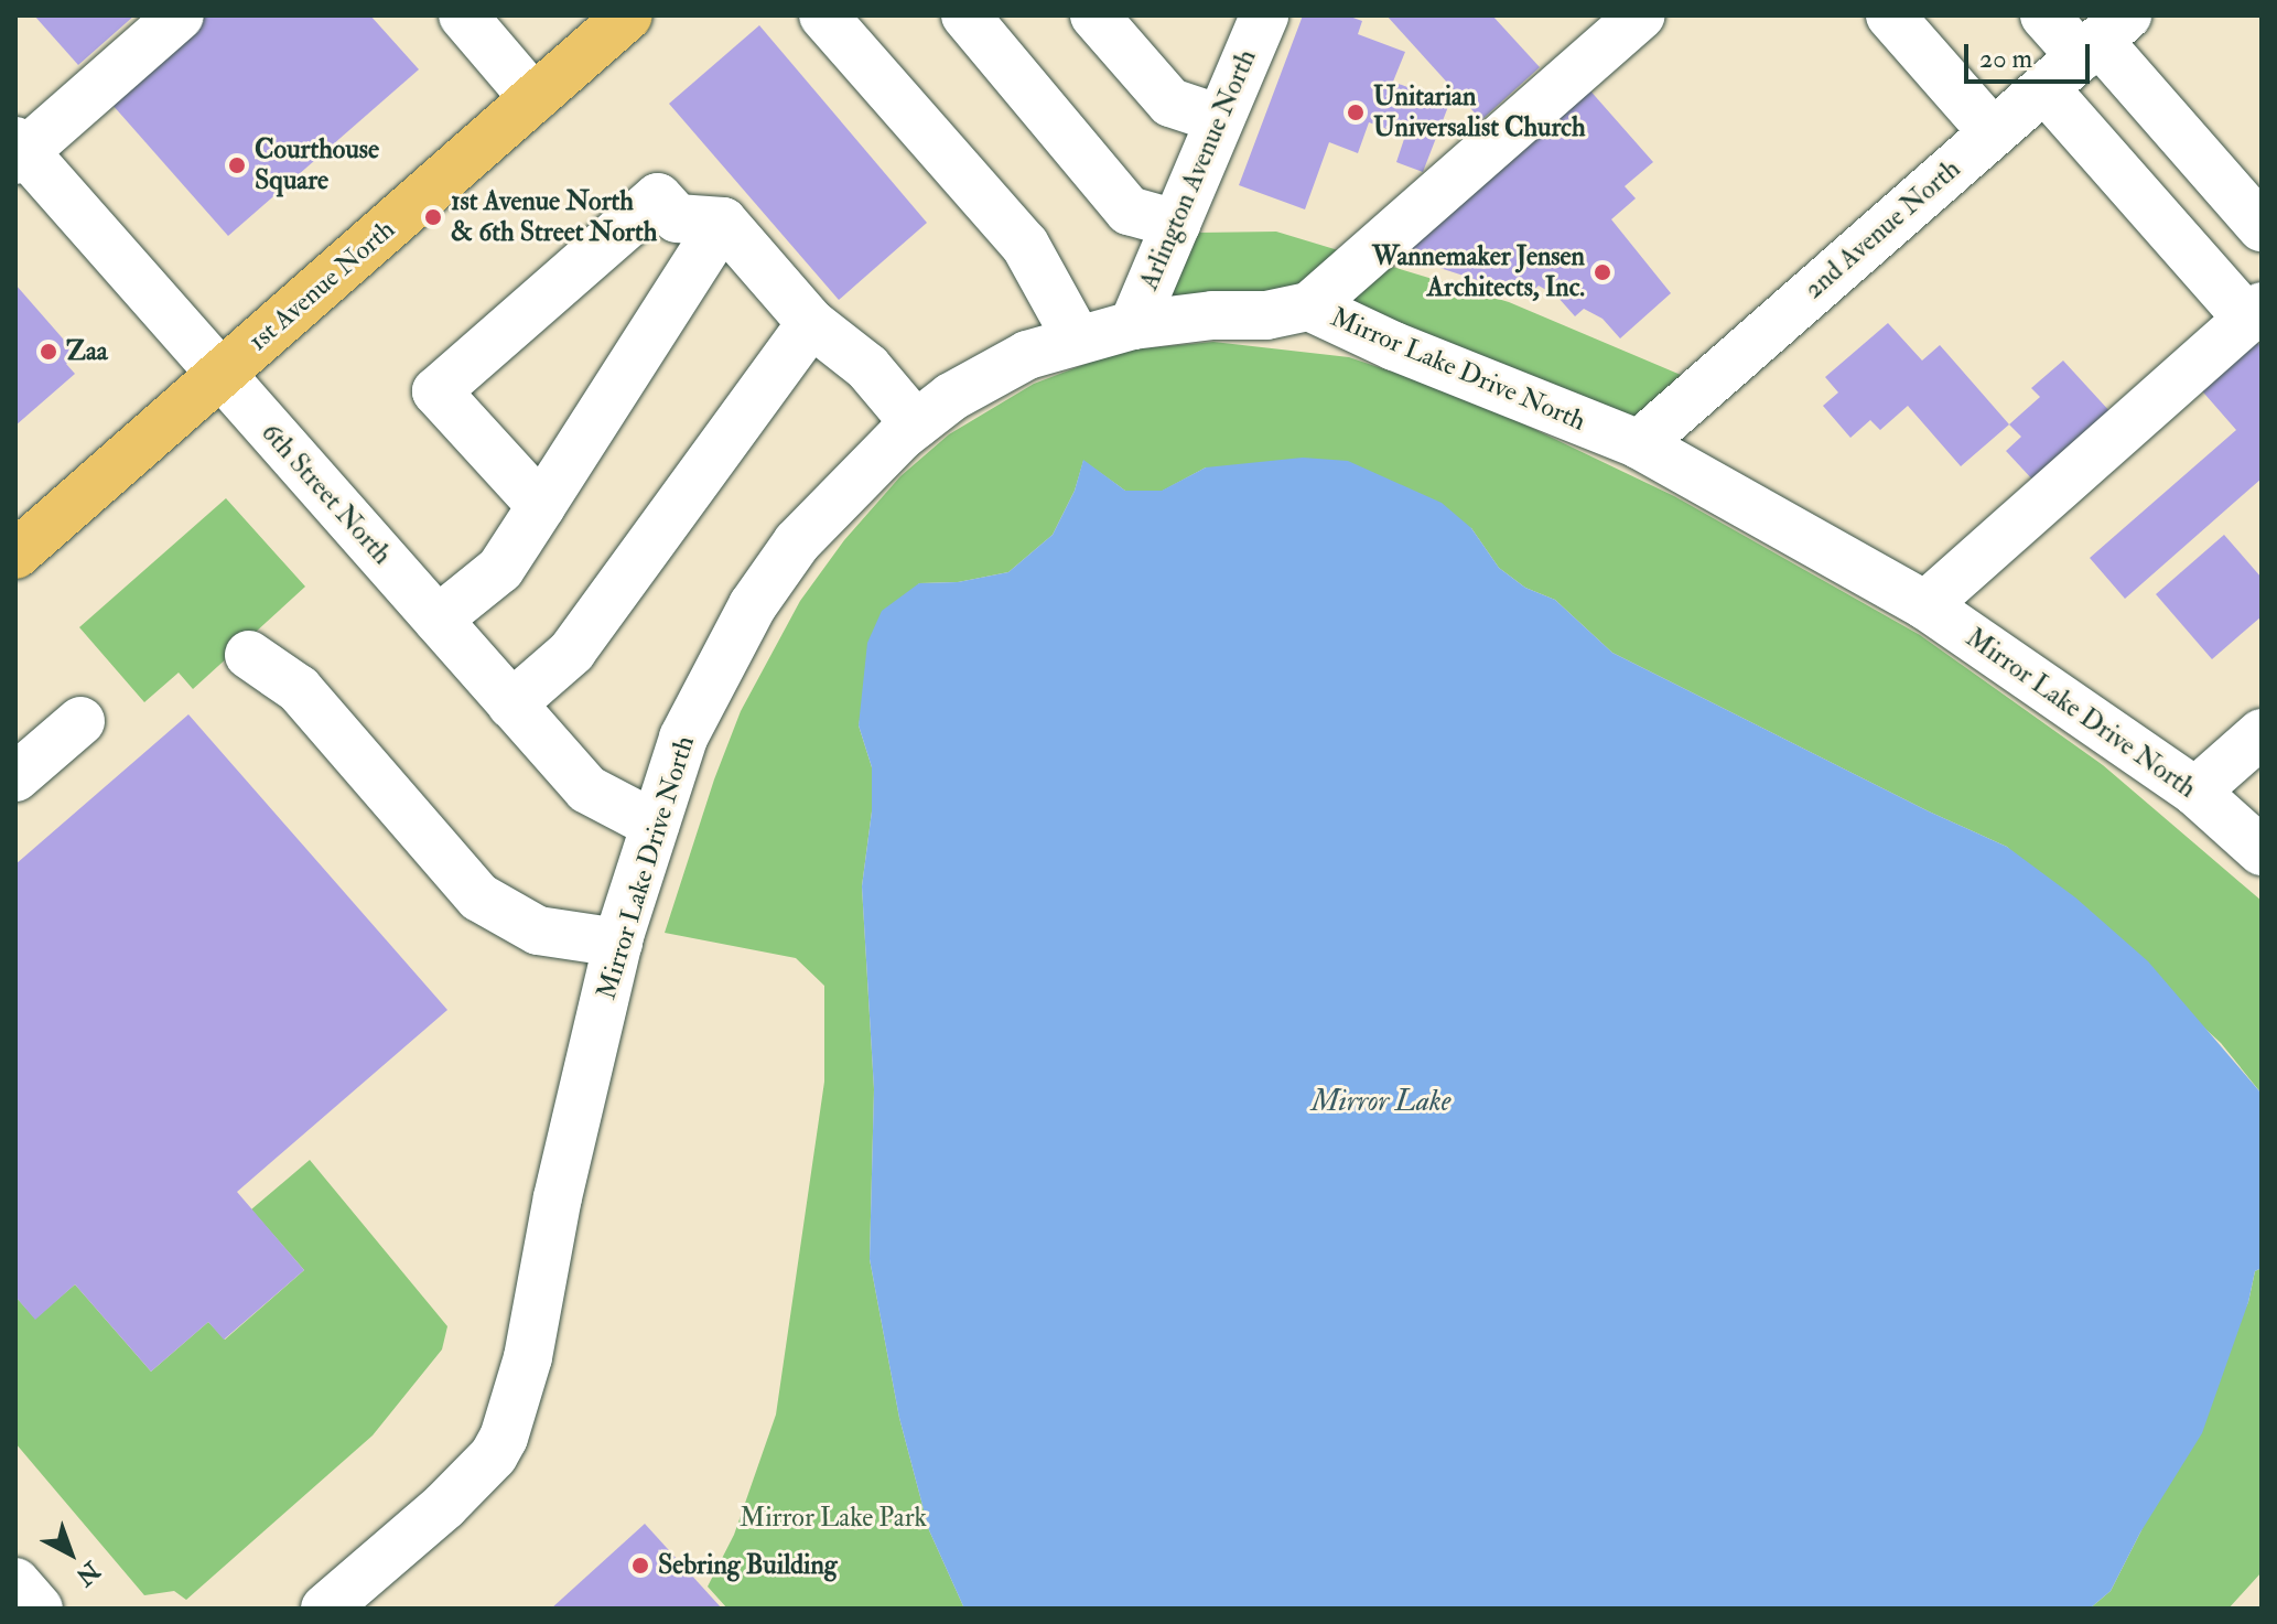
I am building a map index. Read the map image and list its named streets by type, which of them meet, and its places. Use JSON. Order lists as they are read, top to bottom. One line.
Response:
{"streets":{"main road":["1st Avenue North"],"street":["Arlington Avenue North","2nd Avenue North","Mirror Lake Drive North","6th Street North"]},"crossings":[["Arlington Avenue North","Mirror Lake Drive North"],["2nd Avenue North","Mirror Lake Drive North"],["1st Avenue North","6th Street North"],["Mirror Lake Drive North","6th Street North"]],"water":["Mirror Lake"],"parks":["Mirror Lake Park"],"places":["Unitarian Universalist Church","Courthouse Square","1st Avenue North & 6th Street North","Wannemaker Jensen Architects, Inc.","Zaa","Sebring Building"],"scale_bar":"20 m","north":"bottom right"}
